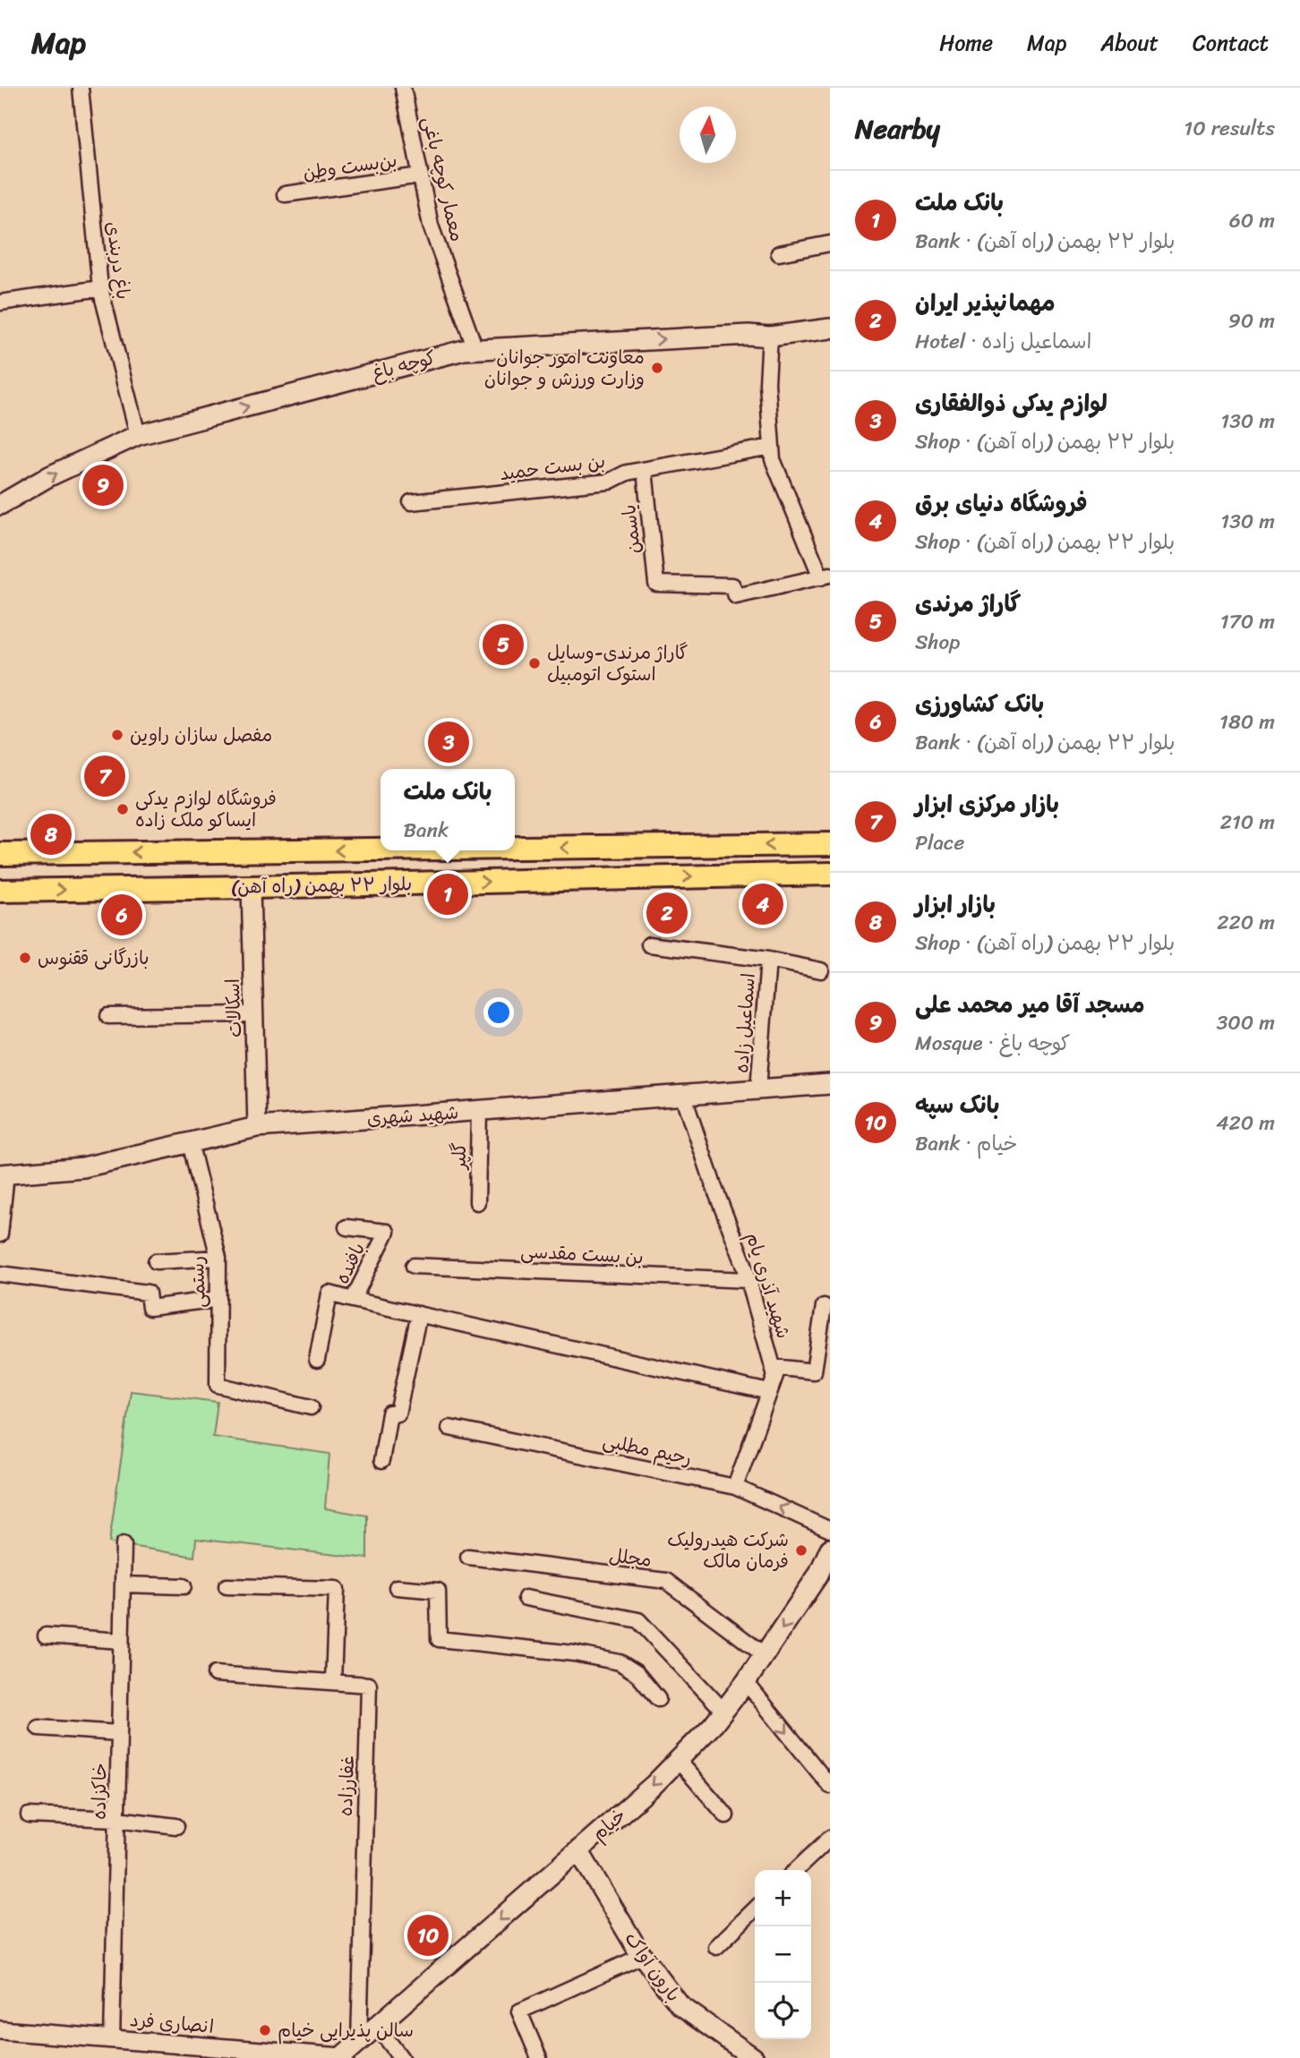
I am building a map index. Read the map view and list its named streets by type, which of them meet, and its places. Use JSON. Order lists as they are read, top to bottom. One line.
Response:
{"streets":{"main road":["کوچه باغ","بلوار ۲۲ بهمن (راه آهن)","شهید شهری","خیام","بارون آواک"],"street":["بن‌بست وطن","معمار کوچه باغی","باغ دربندی","بن بست حمید","یاسمن","اسکالات","اسماعیل زاده","گلپر","بن بست مقدسی","بافنده","رستمی","شهید آذری یام","رحیم مطلبی","مجلل","غفارزاده","خاکزاده","انصاری فرد"]},"crossings":[["بن‌بست وطن","معمار کوچه باغی"],["معمار کوچه باغی","کوچه باغ"],["باغ دربندی","کوچه باغ"],["بن بست حمید","یاسمن"],["بلوار ۲۲ بهمن (راه آهن)","اسکالات"],["اسکالات","شهید شهری"],["اسماعیل زاده","شهید شهری"],["شهید شهری","گلپر"],["شهید شهری","رستمی"],["شهید شهری","شهید آذری یام"],["بن بست مقدسی","شهید آذری یام"],["شهید آذری یام","رحیم مطلبی"],["مجلل","خیام"],["غفارزاده","خیام"],["خاکزاده","انصاری فرد"],["خیام","بارون آواک"],["خیام","انصاری فرد"]],"one_way":["کوچه باغ","خیام"],"places":["معاونت امور جوانان وزارت ورزش و جوانان","گاراژ مرندی-وسایل استوک اتومبیل","مفصل سازان راوین","فروشگاه لوازم یدکی ایساکو ملک زاده","بازرگانی ققنوس","شرکت هیدرولیک فرمان مالک","سالن پذیرایی خیام"],"north":"top","page":{"header":"Map","nav":["Home","Map","About","Contact"],"heading":["Nearby","10 results"],"list":[{"mark":"1","name":"بانک ملت","note":"Bank · بلوار ۲۲ بهمن (راه آهن)","value":"60 m"},{"mark":"2","name":"مهمانپذیر ایران","note":"Hotel · اسماعیل زاده","value":"90 m"},{"mark":"3","name":"لوازم یدکی ذوالفقاری","note":"Shop · بلوار ۲۲ بهمن (راه آهن)","value":"130 m"},{"mark":"4","name":"فروشگاه دنیای برق","note":"Shop · بلوار ۲۲ بهمن (راه آهن)","value":"130 m"},{"mark":"5","name":"گاراژ مرندی","note":"Shop","value":"170 m"},{"mark":"6","name":"بانک کشاورزی","note":"Bank · بلوار ۲۲ بهمن (راه آهن)","value":"180 m"},{"mark":"7","name":"بازار مرکزی ابزار","note":"Place","value":"210 m"},{"mark":"8","name":"بازار ابزار","note":"Shop · بلوار ۲۲ بهمن (راه آهن)","value":"220 m"},{"mark":"9","name":"مسجد آقا میر محمد علی","note":"Mosque · کوچه باغ","value":"300 m"},{"mark":"10","name":"بانک سپه","note":"Bank · خیام","value":"420 m"}],"pins":["9","5","3","7","8","1","4","2","6","10"],"popup":["بانک ملت","Bank"],"map_buttons":["+","−"]}}
